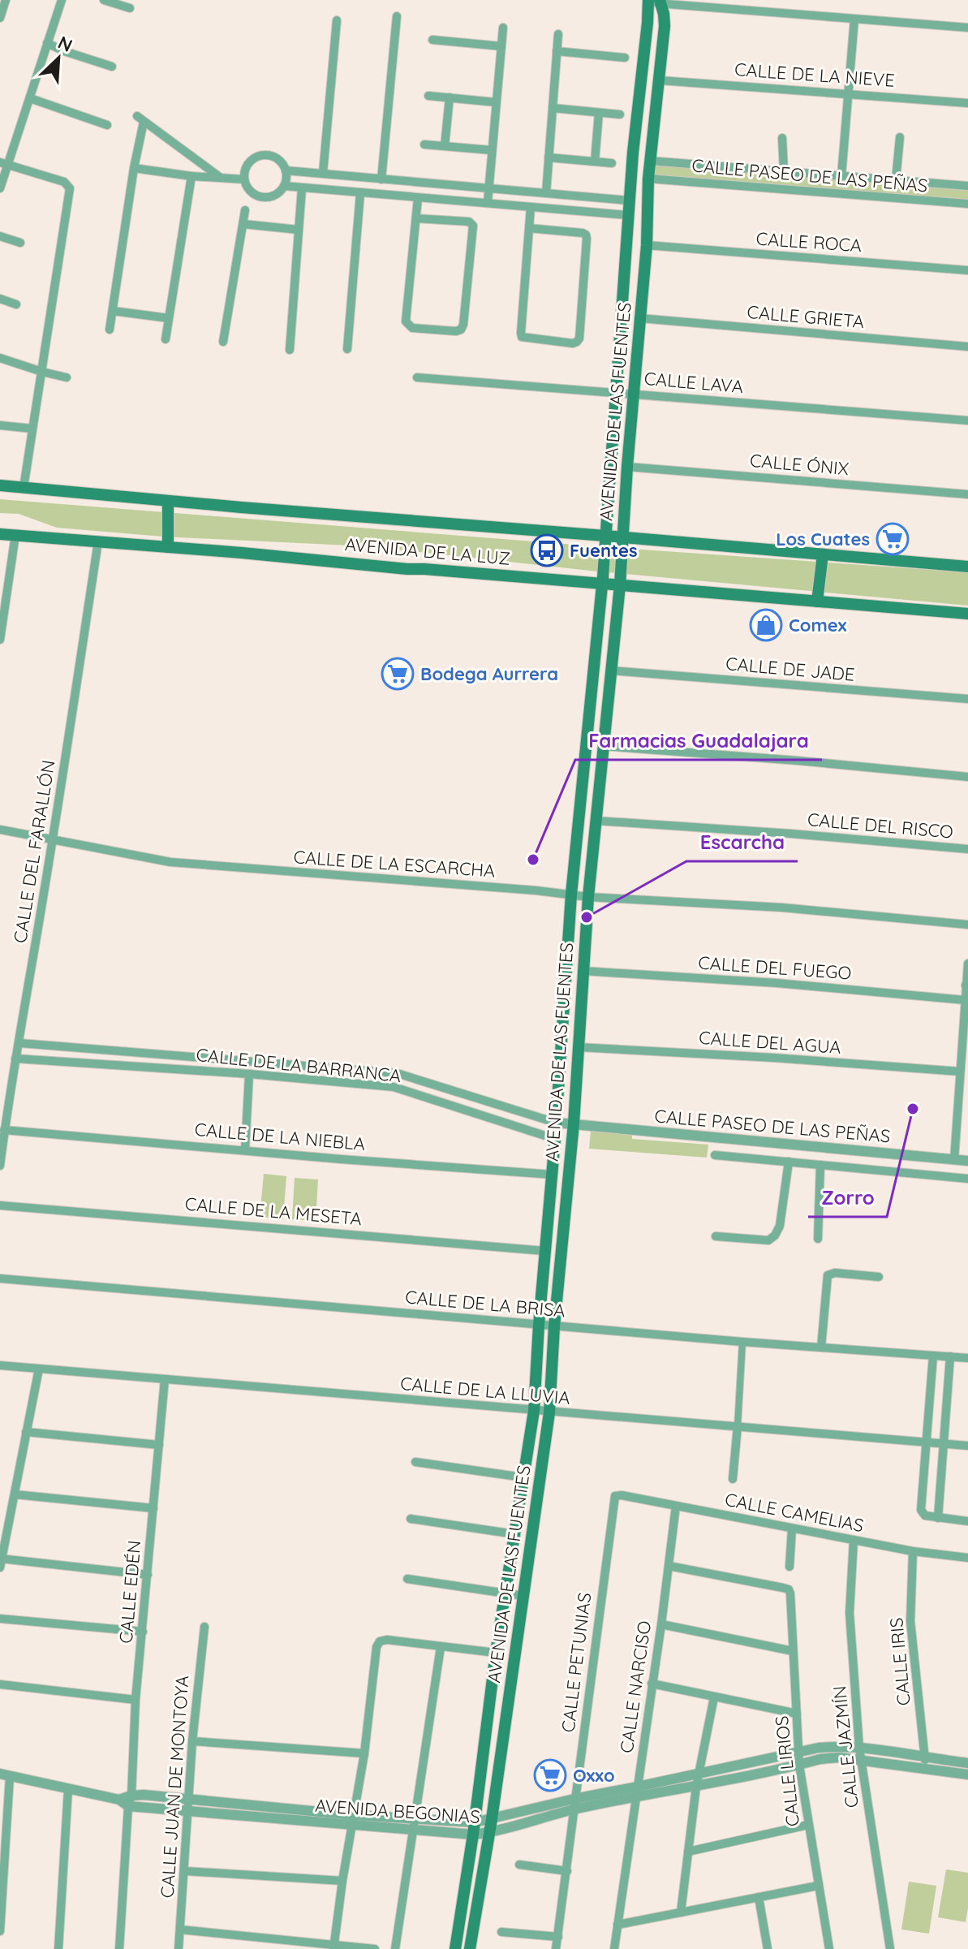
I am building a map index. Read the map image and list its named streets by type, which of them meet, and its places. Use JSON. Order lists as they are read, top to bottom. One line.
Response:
{"streets":{"main road":["AVENIDA DE LAS FUENTES","AVENIDA DE LA LUZ"],"street":["CALLE DE LA NIEVE","CALLE PASEO DE LAS PEÑAS","CALLE ROCA","CALLE GRIETA","CALLE LAVA","CALLE ÓNIX","CALLE DE JADE","CALLE DEL RISCO","CALLE DEL FARALLÓN","CALLE DE LA ESCARCHA","CALLE DEL FUEGO","CALLE DEL AGUA","CALLE DE LA BARRANCA","CALLE DE LA NIEBLA","CALLE DE LA MESETA","CALLE DE LA BRISA","CALLE DE LA LLUVIA","CALLE CAMELIAS","CALLE EDÉN","CALLE IRIS","CALLE PETUNIAS","CALLE NARCISO","CALLE JAZMÍN","CALLE LIRIOS","CALLE JUAN DE MONTOYA","AVENIDA BEGONIAS"]},"crossings":[["CALLE DE LA NIEVE","AVENIDA DE LAS FUENTES"],["CALLE PASEO DE LAS PEÑAS","AVENIDA DE LAS FUENTES"],["CALLE PASEO DE LAS PEÑAS","CALLE DE LA BARRANCA"],["CALLE ROCA","AVENIDA DE LAS FUENTES"],["CALLE GRIETA","AVENIDA DE LAS FUENTES"],["CALLE LAVA","AVENIDA DE LAS FUENTES"],["AVENIDA DE LAS FUENTES","CALLE ÓNIX"],["AVENIDA DE LAS FUENTES","AVENIDA DE LA LUZ"],["AVENIDA DE LAS FUENTES","CALLE DE JADE"],["AVENIDA DE LAS FUENTES","CALLE DEL RISCO"],["AVENIDA DE LAS FUENTES","CALLE DE LA ESCARCHA"],["AVENIDA DE LAS FUENTES","CALLE DEL FUEGO"],["AVENIDA DE LAS FUENTES","CALLE DEL AGUA"],["AVENIDA DE LAS FUENTES","CALLE DE LA BARRANCA"],["AVENIDA DE LAS FUENTES","CALLE DE LA NIEBLA"],["AVENIDA DE LAS FUENTES","CALLE DE LA MESETA"],["AVENIDA DE LAS FUENTES","CALLE DE LA BRISA"],["AVENIDA DE LAS FUENTES","CALLE DE LA LLUVIA"],["AVENIDA DE LAS FUENTES","AVENIDA BEGONIAS"],["AVENIDA DE LA LUZ","CALLE DEL FARALLÓN"],["CALLE DEL FARALLÓN","CALLE DE LA ESCARCHA"],["CALLE DEL FARALLÓN","CALLE DE LA BARRANCA"],["CALLE DEL FARALLÓN","CALLE DE LA NIEBLA"],["CALLE DE LA LLUVIA","CALLE EDÉN"],["CALLE CAMELIAS","CALLE IRIS"],["CALLE CAMELIAS","CALLE PETUNIAS"],["CALLE CAMELIAS","CALLE NARCISO"],["CALLE CAMELIAS","CALLE JAZMÍN"],["CALLE EDÉN","AVENIDA BEGONIAS"],["CALLE IRIS","AVENIDA BEGONIAS"],["CALLE PETUNIAS","AVENIDA BEGONIAS"],["CALLE NARCISO","CALLE LIRIOS"],["CALLE NARCISO","AVENIDA BEGONIAS"],["CALLE JAZMÍN","AVENIDA BEGONIAS"],["CALLE LIRIOS","AVENIDA BEGONIAS"],["CALLE JUAN DE MONTOYA","AVENIDA BEGONIAS"]],"places":{"supermarket":["Los Cuates","Bodega Aurrera","Oxxo"],"bus stop":["Fuentes"],"shop":["Comex"],"other":["Farmacias Guadalajara","Escarcha","Zorro"]},"north":"top right"}
